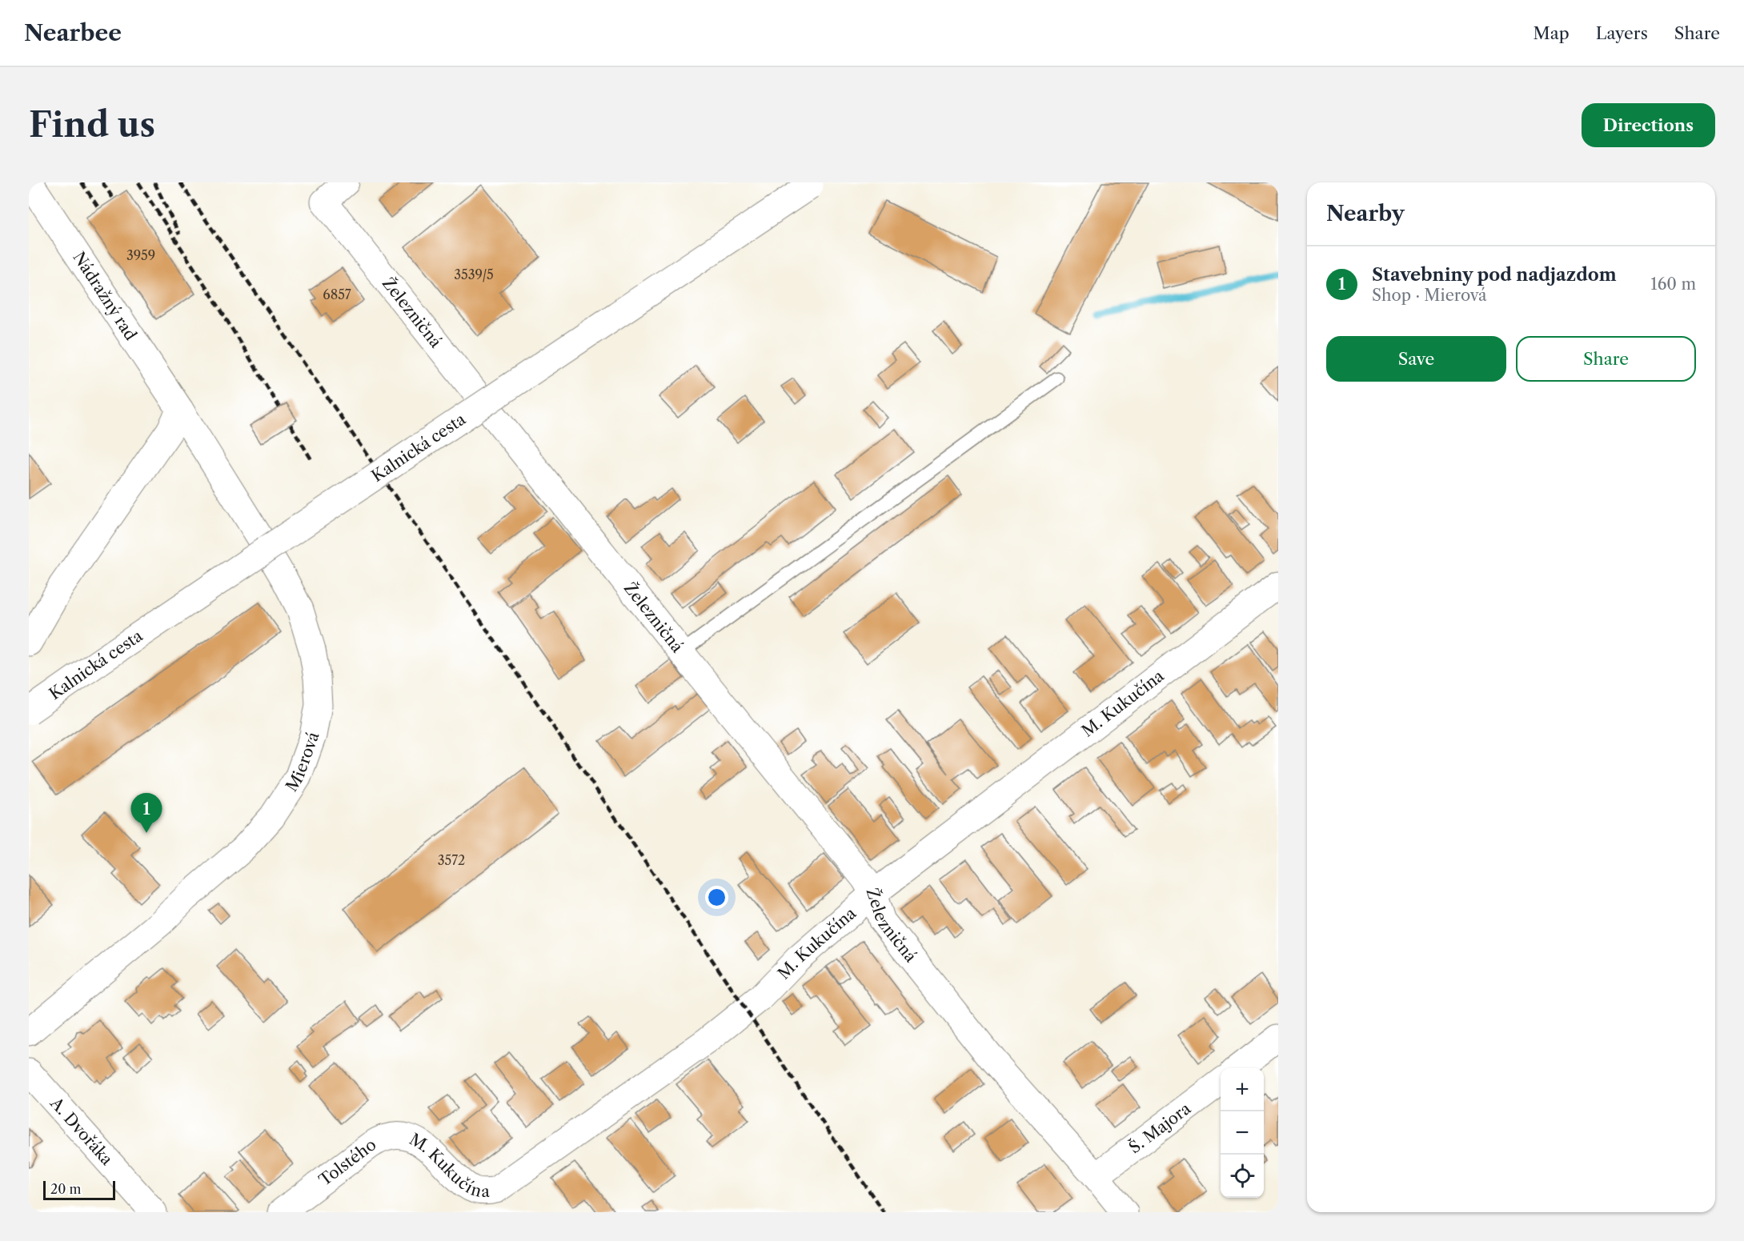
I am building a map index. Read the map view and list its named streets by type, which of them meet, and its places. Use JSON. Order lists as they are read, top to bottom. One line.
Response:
{"streets":{"street":["Nádražný rad","Železničná","Kalnická cesta","M. Kukučína","Mierová","Š. Majora","A. Dvořáka","Tolstého"]},"crossings":[["Nádražný rad","Mierová"],["Železničná","M. Kukučína"],["Železničná","Š. Majora"],["M. Kukučína","Tolstého"]],"house_numbers":["3959","3539/5","6857","3572"],"scale_bar":"20 m","page":{"header":"Nearbee","nav":["Map","Layers","Share"],"buttons":["Directions",["Save","Share"]],"title":"Find us","heading":"Nearby","list":[{"mark":"1","name":"Stavebniny pod nadjazdom","note":"Shop · Mierová","value":"160 m"}],"pins":"1","map_buttons":["+","−"],"scale":"20 m"}}
